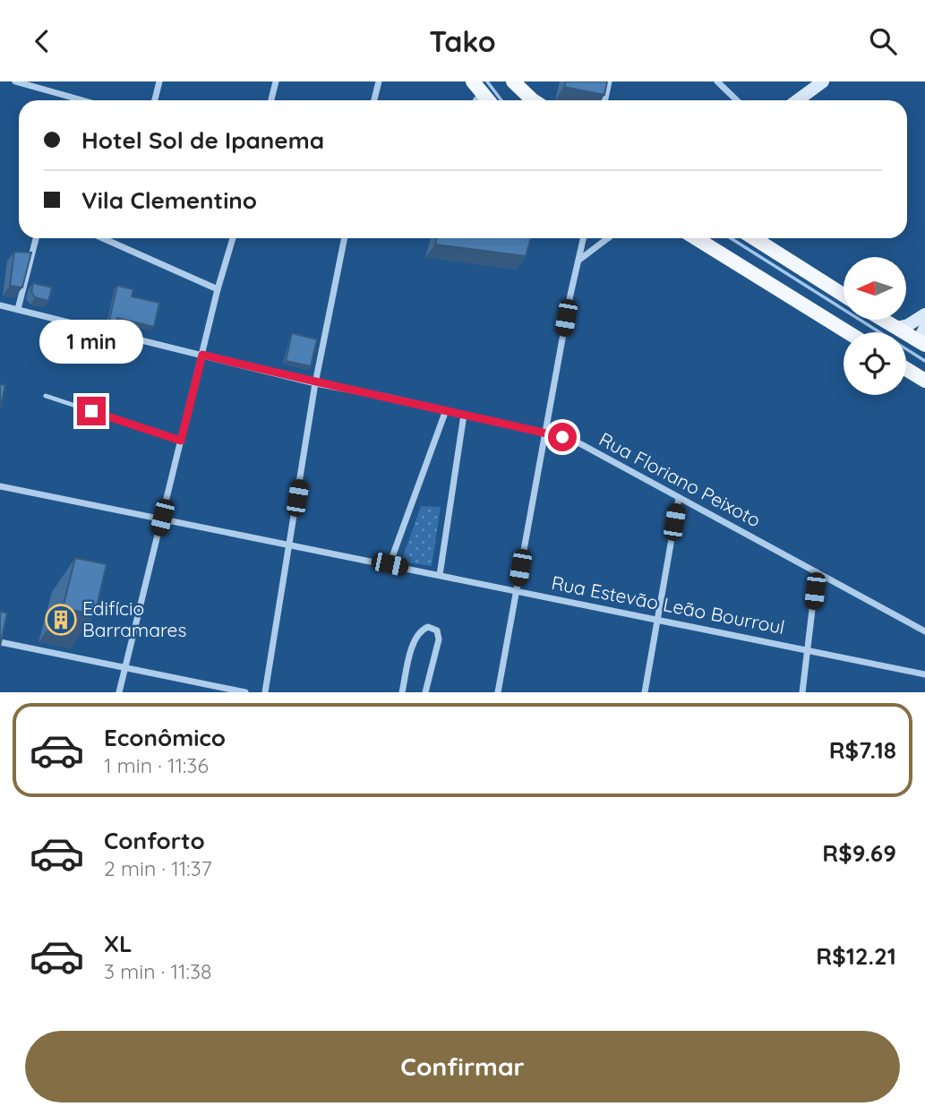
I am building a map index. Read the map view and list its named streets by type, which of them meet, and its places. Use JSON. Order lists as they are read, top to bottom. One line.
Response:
{"streets":{"street":["Rua Floriano Peixoto","Rua Estevão Leão Bourroul"]},"places":{"building":["Edifício Barramares"]},"north":"left","page":{"header":"Tako","banner":["Hotel Sol de Ipanema","Vila Clementino"],"bubble":"1 min","list":[{"name":"Econômico","note":"1 min · 11:36","value":"R$7.18"},{"name":"Conforto","note":"2 min · 11:37","value":"R$9.69"},{"name":"XL","note":"3 min · 11:38","value":"R$12.21"}],"buttons":"Confirmar"}}
